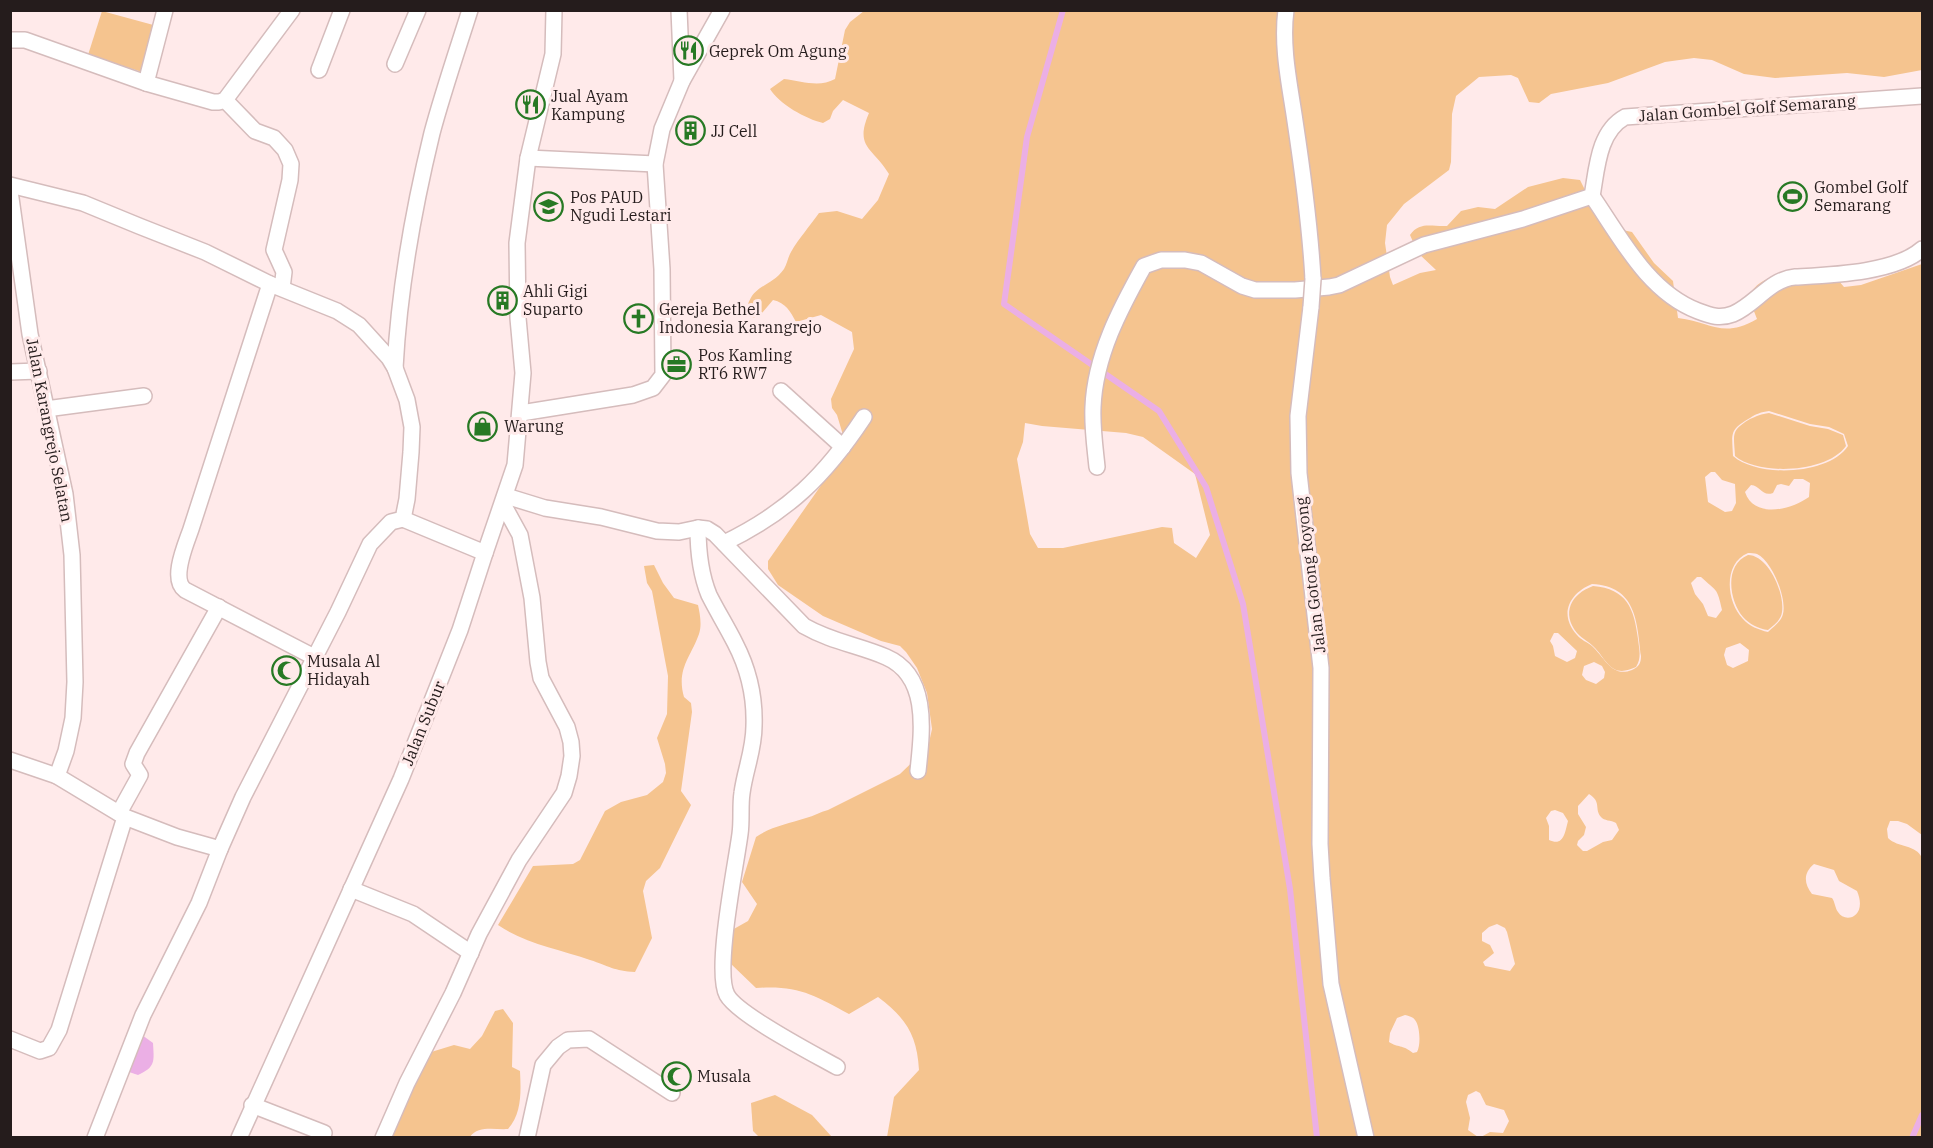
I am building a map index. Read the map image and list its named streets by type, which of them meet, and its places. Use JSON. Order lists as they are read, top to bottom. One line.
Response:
{"streets":{"street":["Jalan Gombel Golf Semarang","Jalan Karangrejo Selatan","Jalan Gotong Royong","Jalan Subur"]},"places":{"restaurant":["Geprek Om Agung","Jual Ayam Kampung"],"building":["JJ Cell","Ahli Gigi Suparto"],"sports":["Gombel Golf Semarang"],"school or university":["Pos PAUD Ngudi Lestari"],"church":["Gereja Bethel Indonesia Karangrejo"],"office":["Pos Kamling RT6 RW7"],"shop":["Warung"],"mosque":["Musala Al Hidayah","Musala"]}}
